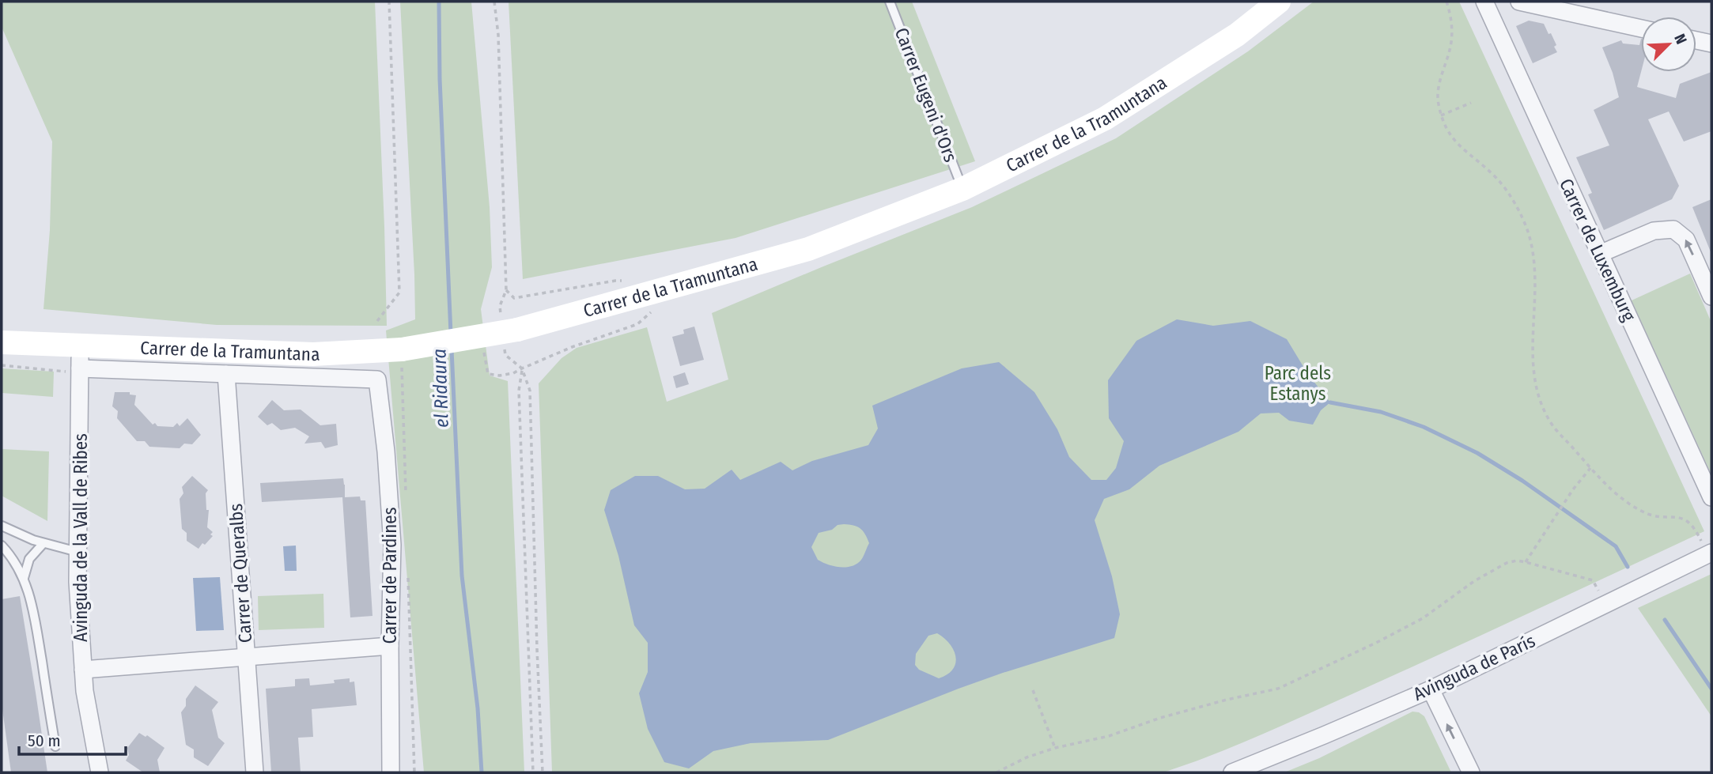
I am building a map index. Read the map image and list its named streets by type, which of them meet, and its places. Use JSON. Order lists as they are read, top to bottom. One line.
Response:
{"streets":{"main road":["Carrer de la Tramuntana"],"street":["Carrer de Luxemburg","Avinguda de la Vall de Ribes","Carrer de Queralbs","Carrer de Pardines","Avinguda de París"],"lane":["Carrer Eugeni d'Ors"]},"crossings":[["Carrer Eugeni d'Ors","Carrer de la Tramuntana"],["Carrer de la Tramuntana","Avinguda de la Vall de Ribes"],["Carrer de Queralbs","Carrer de Pardines"]],"water":["el Ridaura"],"parks":["Parc dels Estanys"],"scale_bar":"50 m","north":"top right"}
